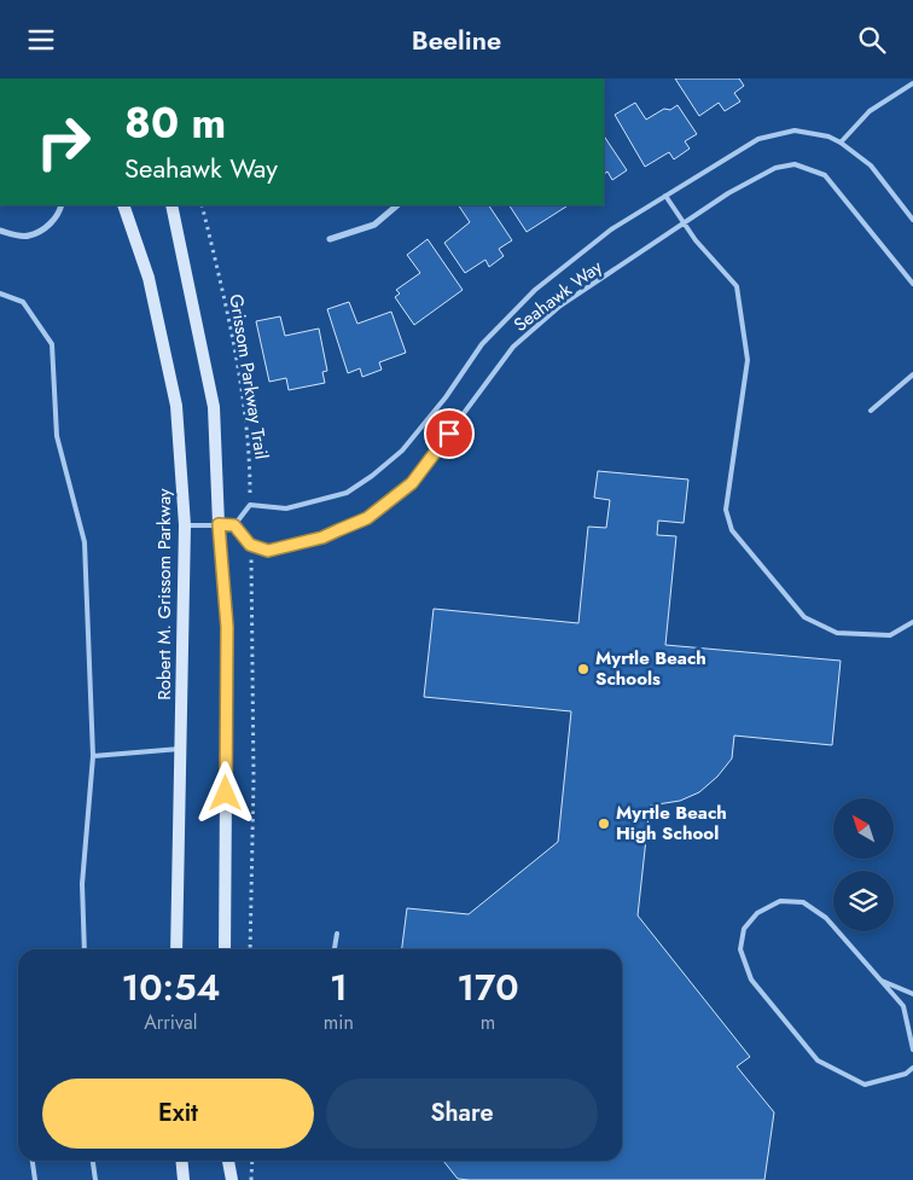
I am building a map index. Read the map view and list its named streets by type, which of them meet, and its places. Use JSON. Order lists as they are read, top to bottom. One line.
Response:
{"streets":{"main road":["Robert M. Grissom Parkway"],"lane":["Seahawk Way"],"path":["Grissom Parkway Trail"]},"crossings":[["Seahawk Way","Grissom Parkway Trail"]],"places":["Myrtle Beach Schools","Myrtle Beach High School"],"north":"top left","page":{"header":"Beeline","turn":["80 m","Seahawk Way"],"eta":["10:54","Arrival","1","min","170","m"],"buttons":["Exit","Share"]}}
